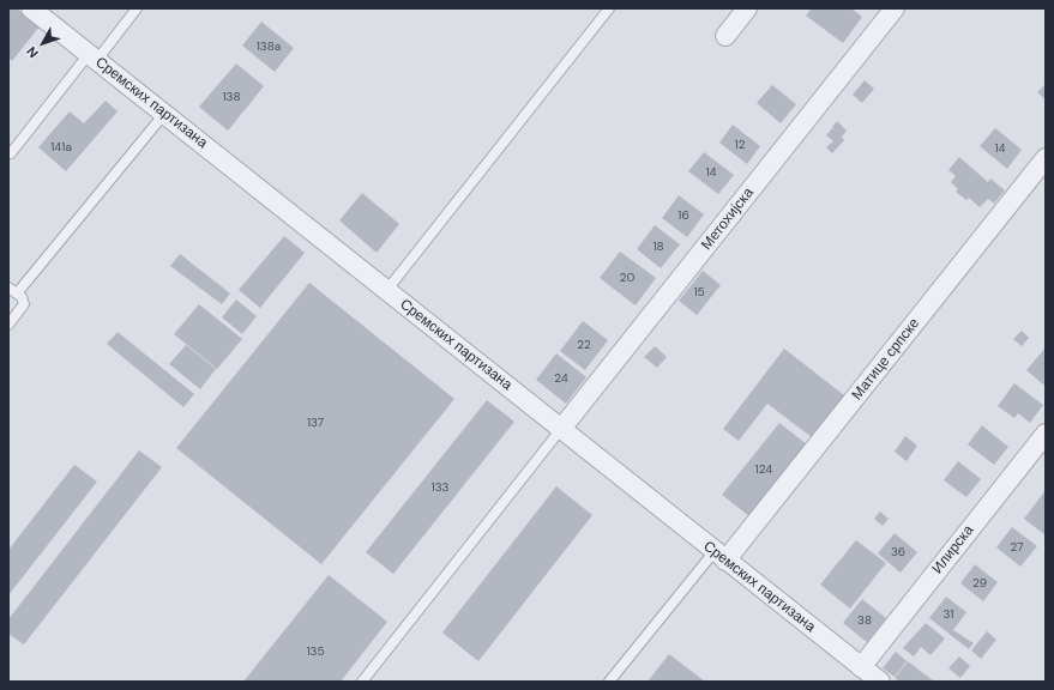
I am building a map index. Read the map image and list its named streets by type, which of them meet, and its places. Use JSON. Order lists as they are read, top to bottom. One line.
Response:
{"streets":{"street":["Сремских партизана","Метохијска","Матице српске","Илирска"]},"crossings":[["Сремских партизана","Метохијска"],["Сремских партизана","Матице српске"],["Сремских партизана","Илирска"]],"house_numbers":["138a","138","12","141a","14","14","16","18","20","15","22","24","137","124","133","27","36","29","31","38","135"],"north":"bottom left"}
